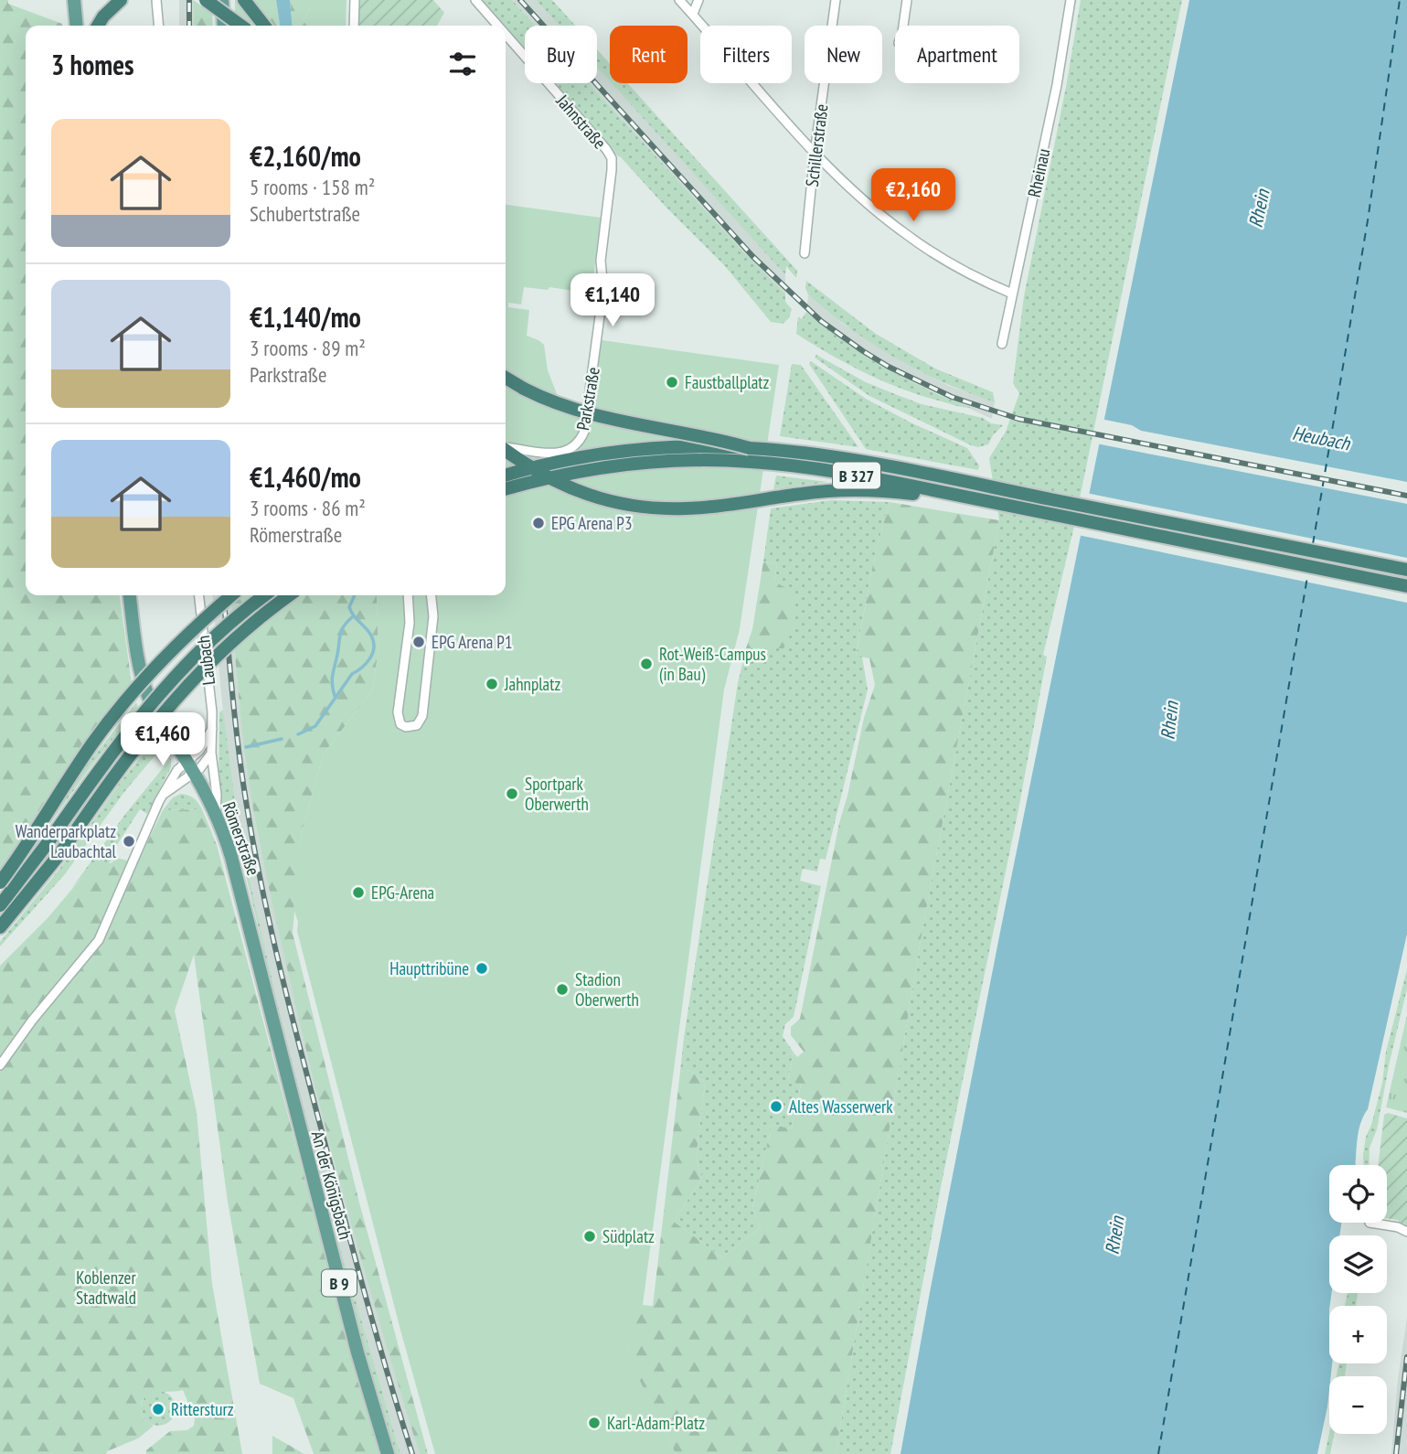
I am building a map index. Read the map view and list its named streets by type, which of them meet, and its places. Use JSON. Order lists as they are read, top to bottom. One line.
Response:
{"streets":{"highway":["B 327"],"main road":["Römerstraße","An der Königsbach","B 9"],"street":["Jahnstraße","Schillerstraße","Rheinau","Parkstraße","Laubach"]},"crossings":[["Jahnstraße","Parkstraße"],["Laubach","Römerstraße"],["Römerstraße","An der Königsbach"]],"water":["Rhein","Heubach"],"parks":["Koblenzer Stadtwald"],"places":["Faustballplatz","EPG Arena P3","EPG Arena P1","Rot-Weiß-Campus (in Bau)","Jahnplatz","Sportpark Oberwerth","Wanderparkplatz Laubachtal","EPG-Arena","Haupttribüne","Stadion Oberwerth","Altes Wasserwerk","Südplatz","Rittersturz","Karl-Adam-Platz"],"page":{"chip":["Buy","Rent","Filters","New","Apartment"],"heading":"3 homes","list":[{"name":"€2,160/mo","note":"5 rooms · 158 m² · Schubertstraße"},{"name":"€1,140/mo","note":"3 rooms · 89 m² · Parkstraße"},{"name":"€1,460/mo","note":"3 rooms · 86 m² · Römerstraße"}],"price":["€2,160","€1,140","€1,460"],"map_buttons":["+","−"]}}
